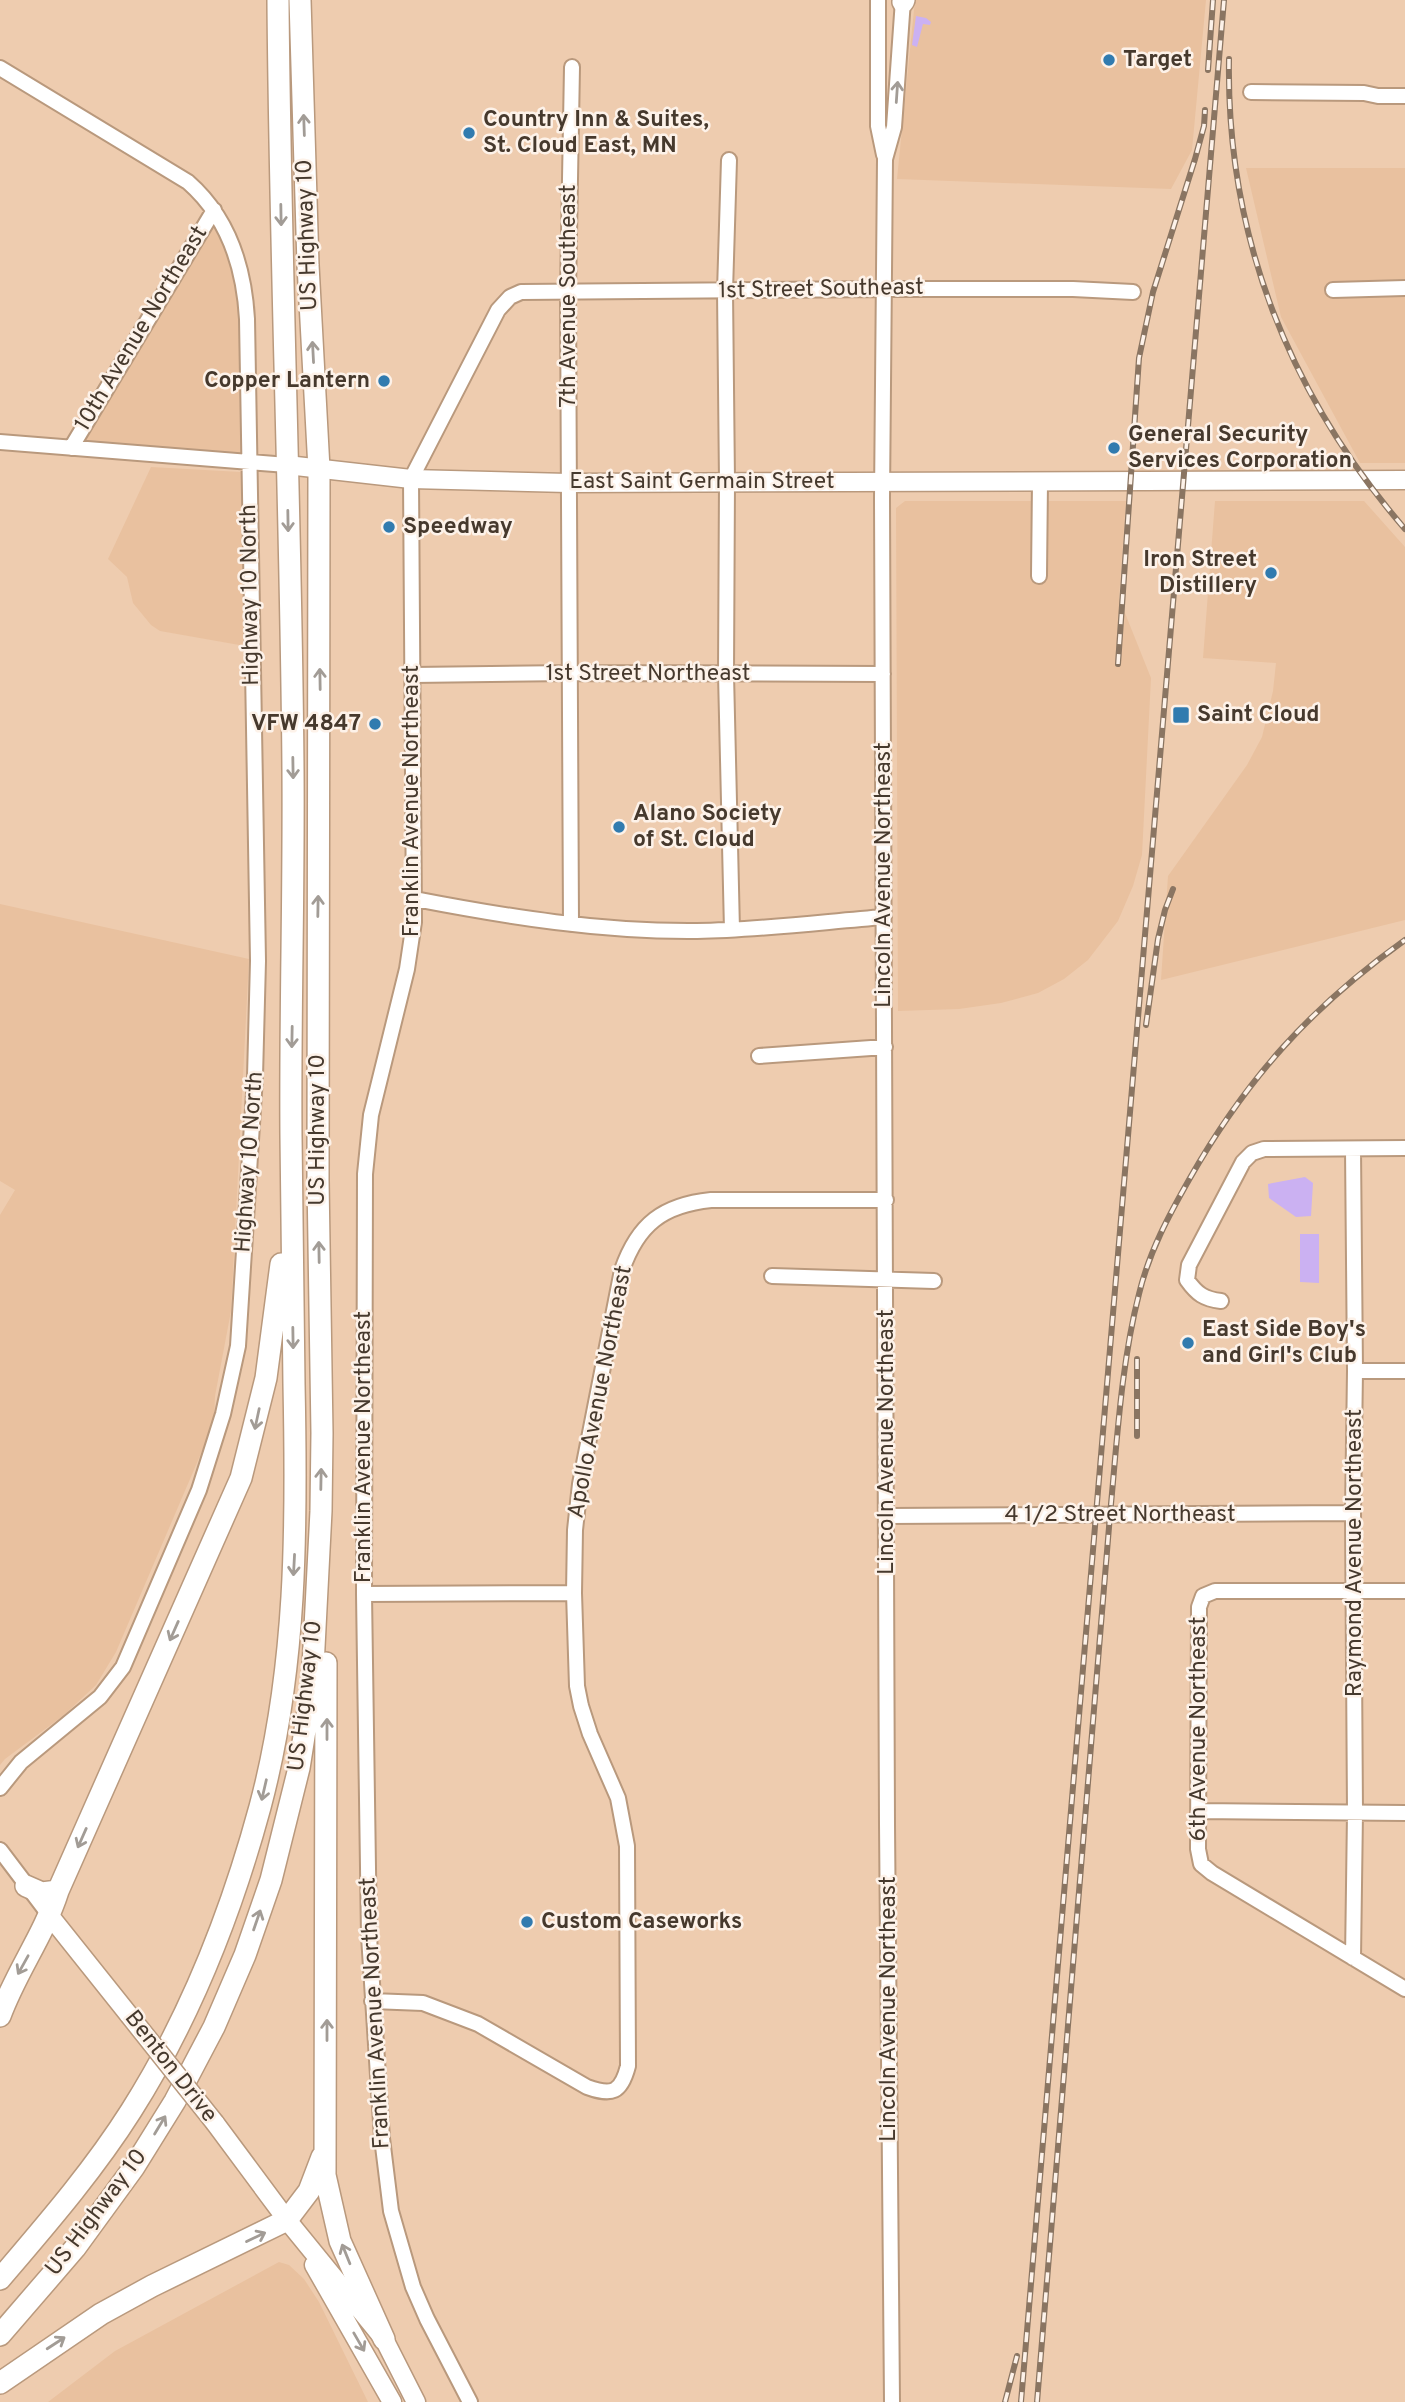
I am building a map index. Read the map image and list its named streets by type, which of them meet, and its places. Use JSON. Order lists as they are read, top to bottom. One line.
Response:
{"streets":{"highway":["US Highway 10"],"main road":["East Saint Germain Street","Benton Drive"],"street":["1st Street Southeast","7th Avenue Southeast","10th Avenue Northeast","Highway 10 North","1st Street Northeast","Franklin Avenue Northeast","Lincoln Avenue Northeast","Apollo Avenue Northeast","4 1/2 Street Northeast","Raymond Avenue Northeast","6th Avenue Northeast"]},"crossings":[["US Highway 10","East Saint Germain Street"],["1st Street Southeast","7th Avenue Southeast"],["1st Street Southeast","East Saint Germain Street"],["1st Street Southeast","Franklin Avenue Northeast"],["1st Street Southeast","Lincoln Avenue Northeast"],["7th Avenue Southeast","East Saint Germain Street"],["7th Avenue Southeast","1st Street Northeast"],["10th Avenue Northeast","East Saint Germain Street"],["10th Avenue Northeast","Highway 10 North"],["East Saint Germain Street","Highway 10 North"],["East Saint Germain Street","Franklin Avenue Northeast"],["East Saint Germain Street","Lincoln Avenue Northeast"],["1st Street Northeast","Franklin Avenue Northeast"],["1st Street Northeast","Lincoln Avenue Northeast"],["Franklin Avenue Northeast","Apollo Avenue Northeast"],["Lincoln Avenue Northeast","Apollo Avenue Northeast"],["Lincoln Avenue Northeast","4 1/2 Street Northeast"],["4 1/2 Street Northeast","Raymond Avenue Northeast"],["Raymond Avenue Northeast","6th Avenue Northeast"]],"places":{"other":["Target","Country Inn & Suites, St. Cloud East, MN","Copper Lantern","General Security Services Corporation","Speedway","Iron Street Distillery","VFW 4847","Alano Society of St. Cloud","East Side Boy's and Girl's Club","Custom Caseworks"],"transit":["Saint Cloud"]}}
